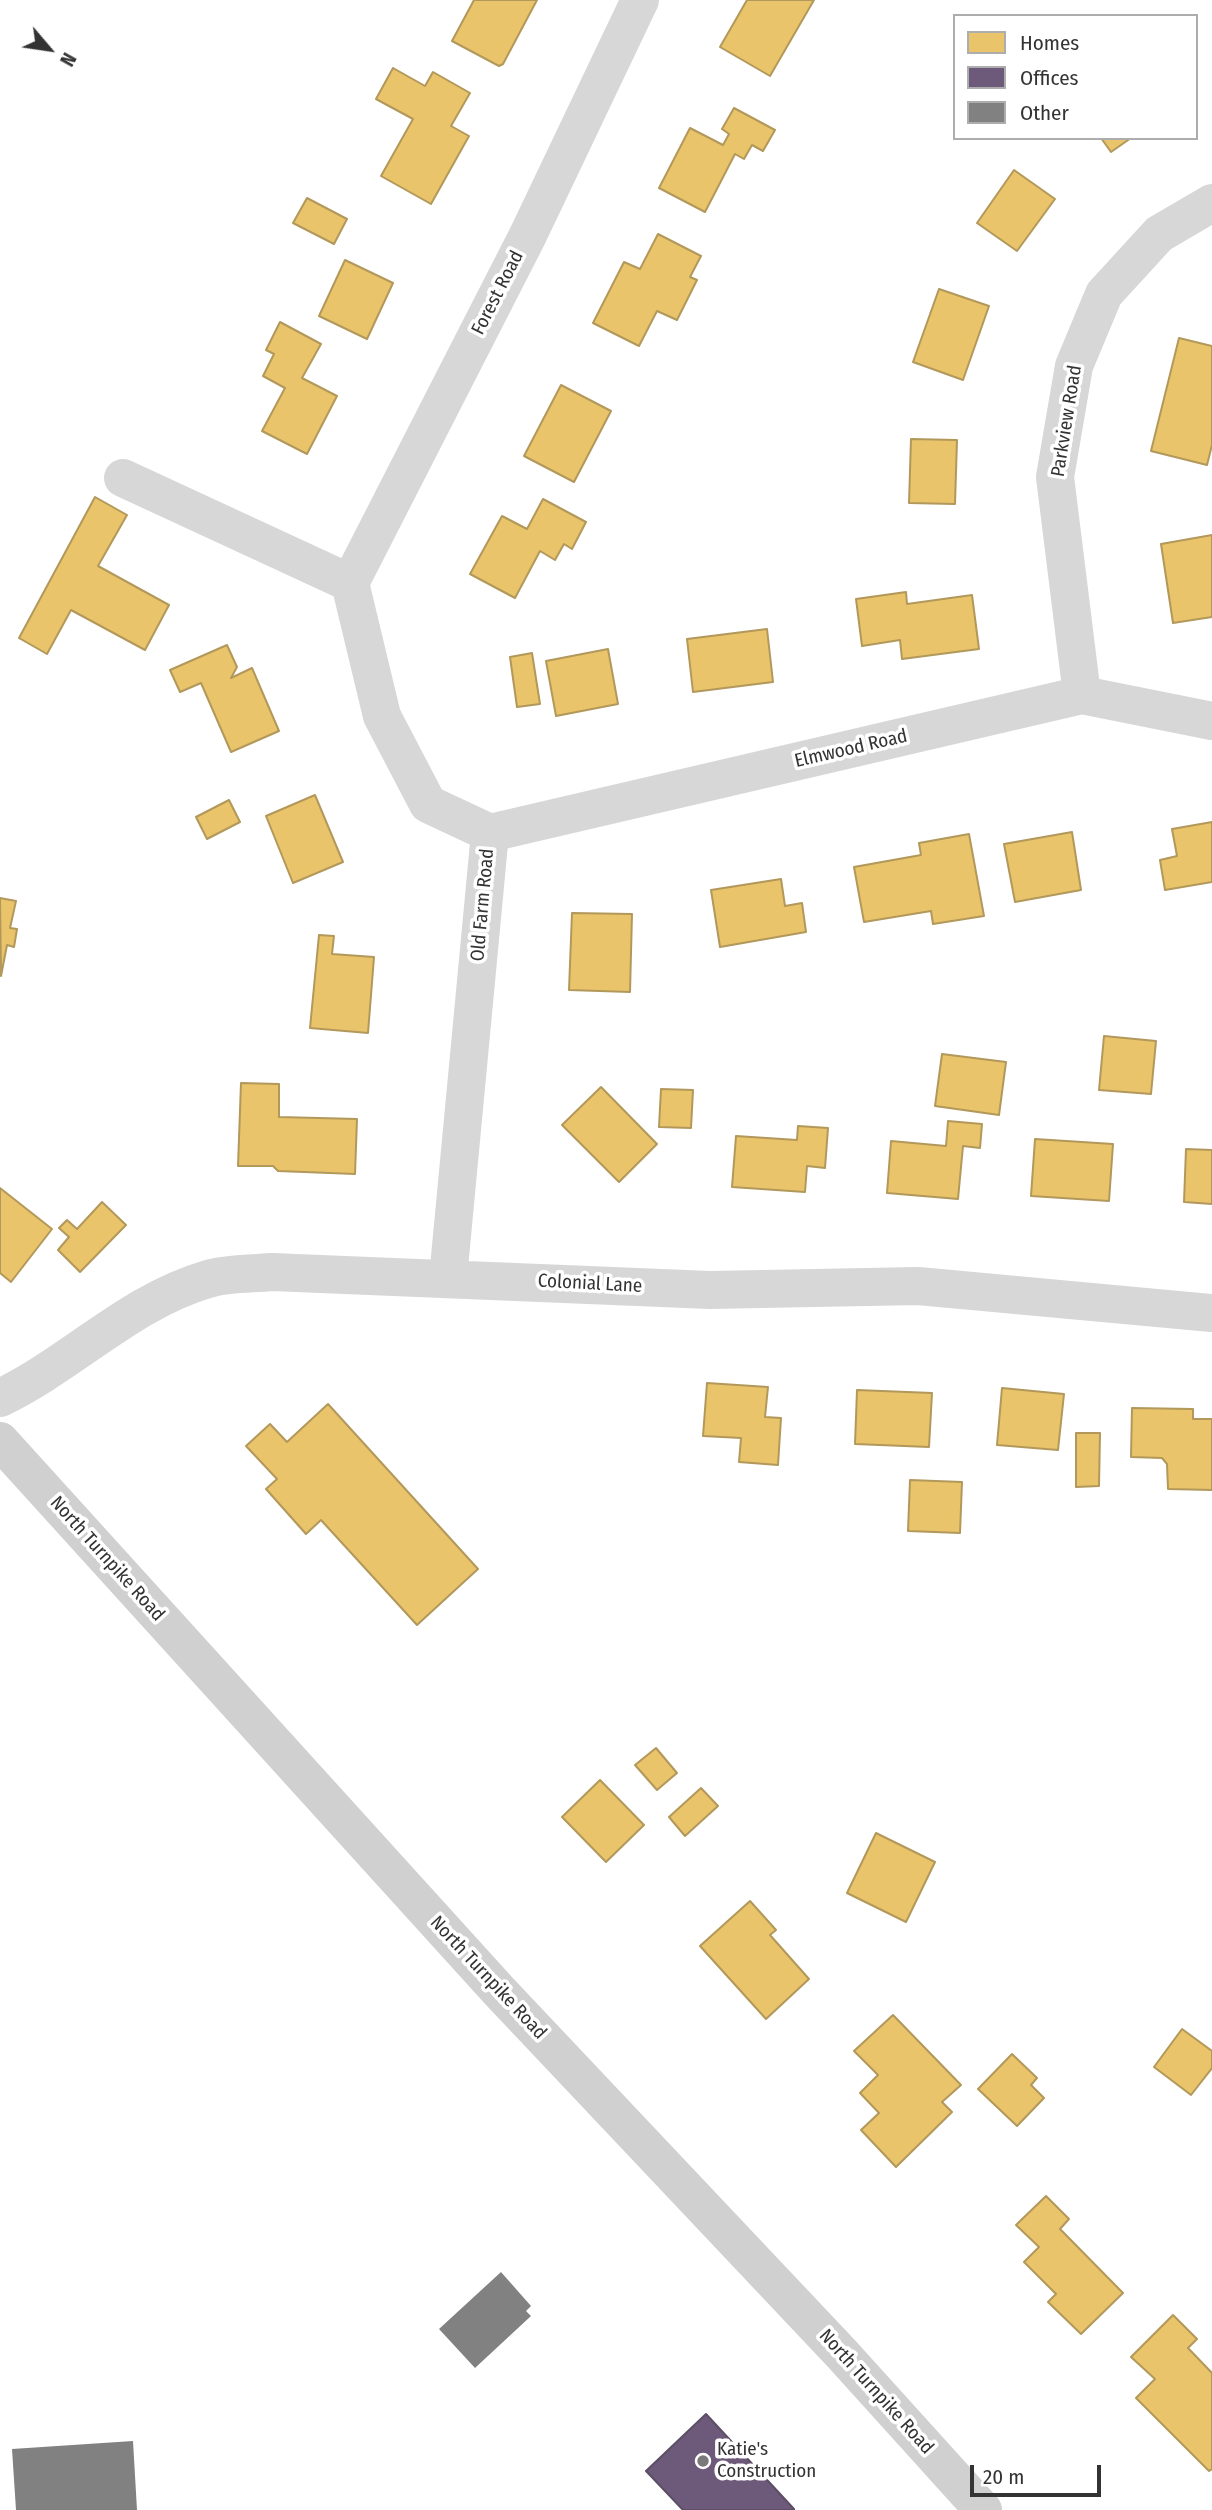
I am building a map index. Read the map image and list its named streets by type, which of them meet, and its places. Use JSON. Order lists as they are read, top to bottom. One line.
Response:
{"streets":{"main road":["North Turnpike Road"],"street":["Forest Road","Parkview Road","Elmwood Road","Old Farm Road","Colonial Lane"]},"crossings":[["Forest Road","Old Farm Road"],["Parkview Road","Elmwood Road"],["Elmwood Road","Old Farm Road"],["Old Farm Road","Colonial Lane"]],"places":["Katie's Construction"],"legend":["Homes","Offices","Other"],"scale_bar":"20 m","north":"bottom right"}
